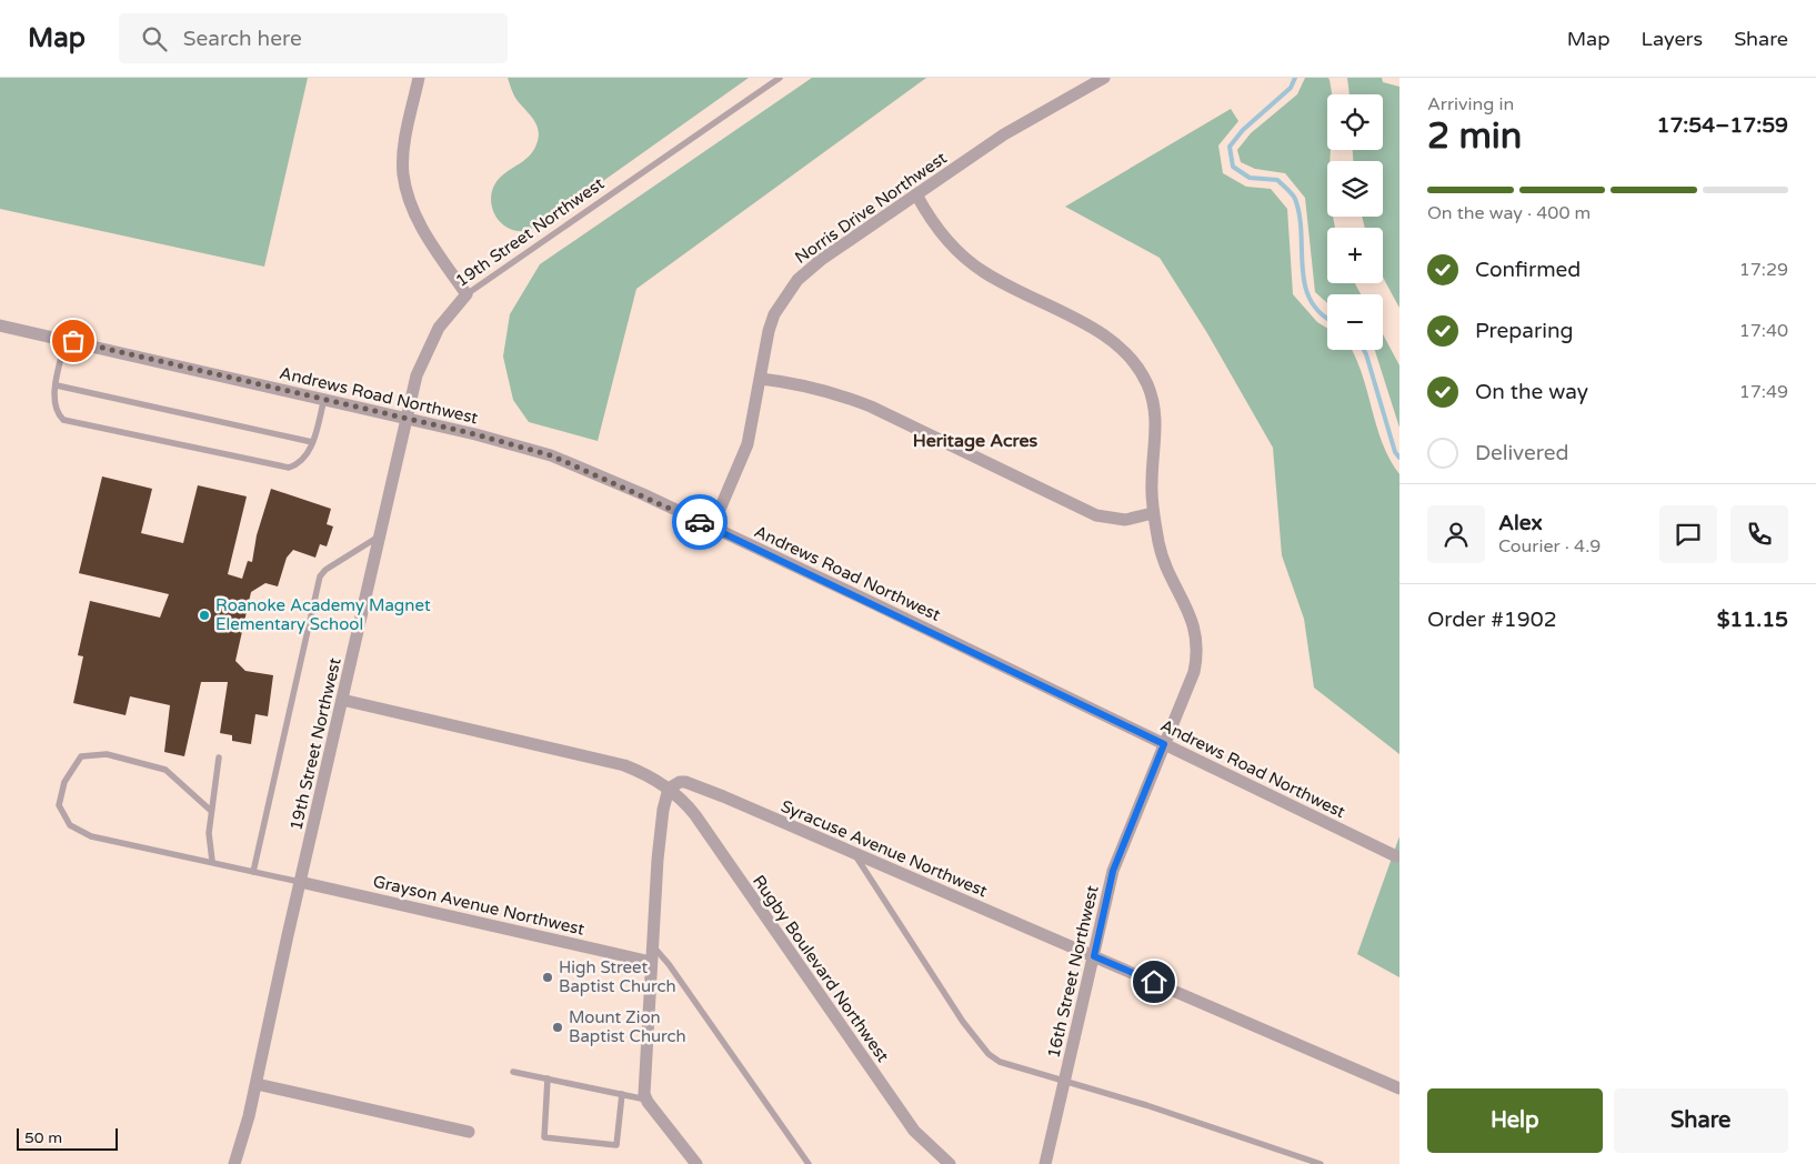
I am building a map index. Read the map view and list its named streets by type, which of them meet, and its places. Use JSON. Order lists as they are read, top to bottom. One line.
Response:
{"streets":{"street":["Norris Drive Northwest","19th Street Northwest","Andrews Road Northwest","Syracuse Avenue Northwest","Grayson Avenue Northwest","Rugby Boulevard Northwest","16th Street Northwest"]},"crossings":[["Norris Drive Northwest","Andrews Road Northwest"],["Norris Drive Northwest","16th Street Northwest"],["19th Street Northwest","Andrews Road Northwest"],["19th Street Northwest","Grayson Avenue Northwest"],["Andrews Road Northwest","16th Street Northwest"],["Syracuse Avenue Northwest","Rugby Boulevard Northwest"],["Syracuse Avenue Northwest","16th Street Northwest"]],"districts":["Heritage Acres"],"places":["Roanoke Academy Magnet Elementary School","High Street Baptist Church","Mount Zion Baptist Church"],"scale_bar":"50 m","page":{"header":"Map","search":"Search here","nav":["Map","Layers","Share"],"heading":["2 min","Arriving in","17:54–17:59"],"panel":["Alex","Courier · 4.9","Order #1902","$11.15"],"map_buttons":["+","−"],"bar":"On the way · 400 m","list":[["Confirmed","17:29"],["Preparing","17:40"],["On the way","17:49"],"Delivered"],"buttons":["Help","Share"],"scale":"50 m"}}
